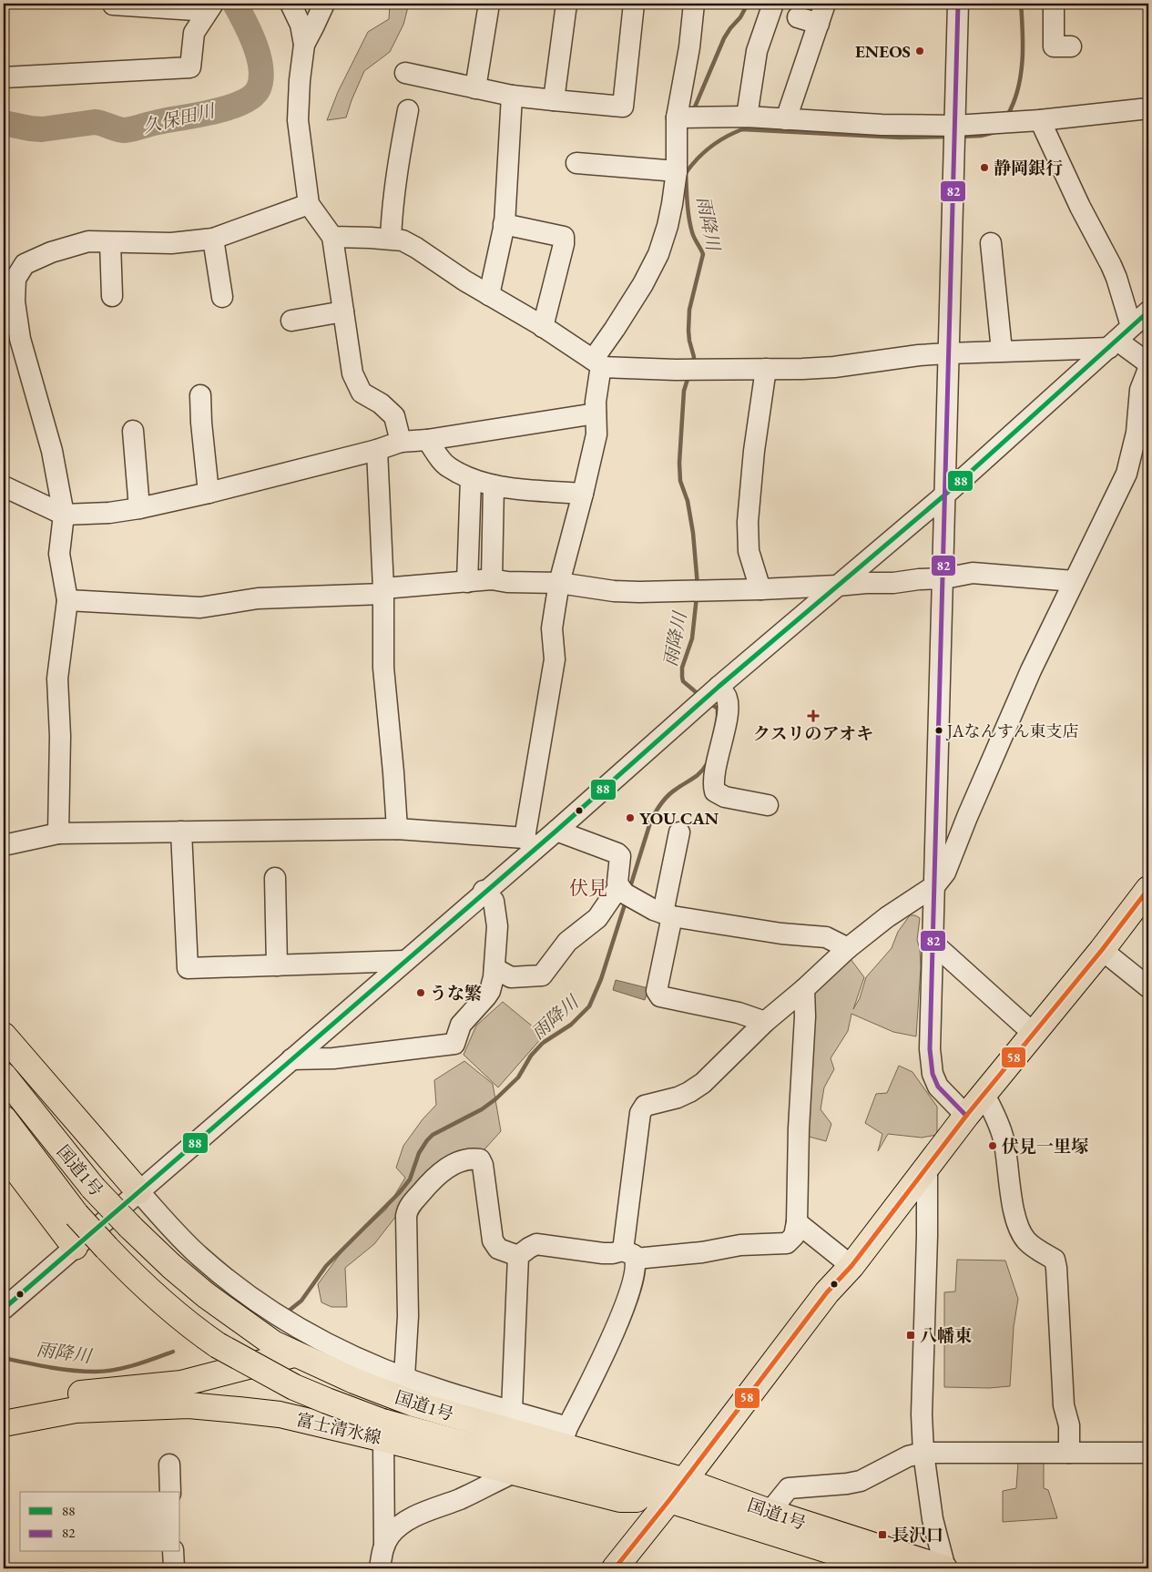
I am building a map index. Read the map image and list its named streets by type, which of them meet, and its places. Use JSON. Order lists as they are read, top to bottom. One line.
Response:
{"streets":{"main road":["国道1号","富士清水線"]},"crossings":[["国道1号","富士清水線"]],"districts":["伏見"],"water":["久保田川","雨降川"],"places":{"other":["ENEOS","静岡銀行","JAなんすん東支店","YOU CAN","うな繁","伏見一里塚"],"health":["クスリのアオキ"],"transit":["八幡東","長沢口"]},"lines":["transit line 82","transit line 88","transit line 58"],"legend":["88","82"]}
